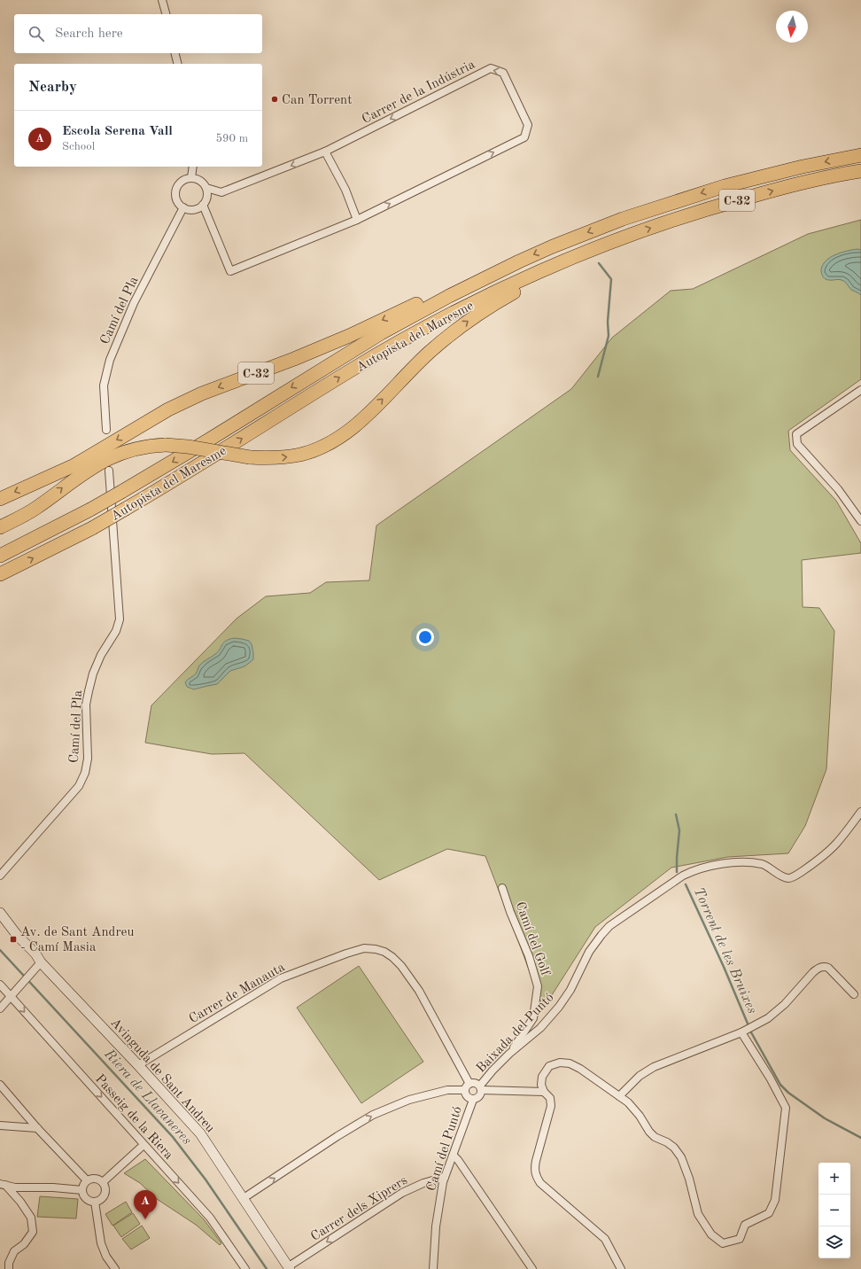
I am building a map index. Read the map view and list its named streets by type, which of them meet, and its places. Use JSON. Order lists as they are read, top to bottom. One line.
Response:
{"streets":{"highway":["C-32","Autopista del Maresme"],"street":["Carrer de la Indústria","Camí del Pla","Camí del Golf","Carrer de Manauta","Baixada del Puntó","Avinguda de Sant Andreu","Passeig de la Riera","Camí del Puntó","Carrer dels Xiprers"]},"crossings":[["Carrer de la Indústria","Camí del Pla"],["C-32","Autopista del Maresme"],["Camí del Golf","Baixada del Puntó"],["Carrer de Manauta","Baixada del Puntó"],["Carrer de Manauta","Avinguda de Sant Andreu"],["Carrer de Manauta","Camí del Puntó"],["Baixada del Puntó","Camí del Puntó"],["Avinguda de Sant Andreu","Carrer dels Xiprers"],["Camí del Puntó","Carrer dels Xiprers"]],"one_way":["Passeig de la Riera","Carrer dels Xiprers"],"water":["Torrent de les Bruixes","Riera de Llavaneres"],"places":{"other":["Can Torrent"],"transit":["Av. de Sant Andreu - Camí Masia"]},"north":"bottom","page":{"search":"Search here","heading":"Nearby","list":[{"mark":"A","name":"Escola Serena Vall","note":"School","value":"590 m"}],"map_buttons":["+","−"],"pins":"A"}}
